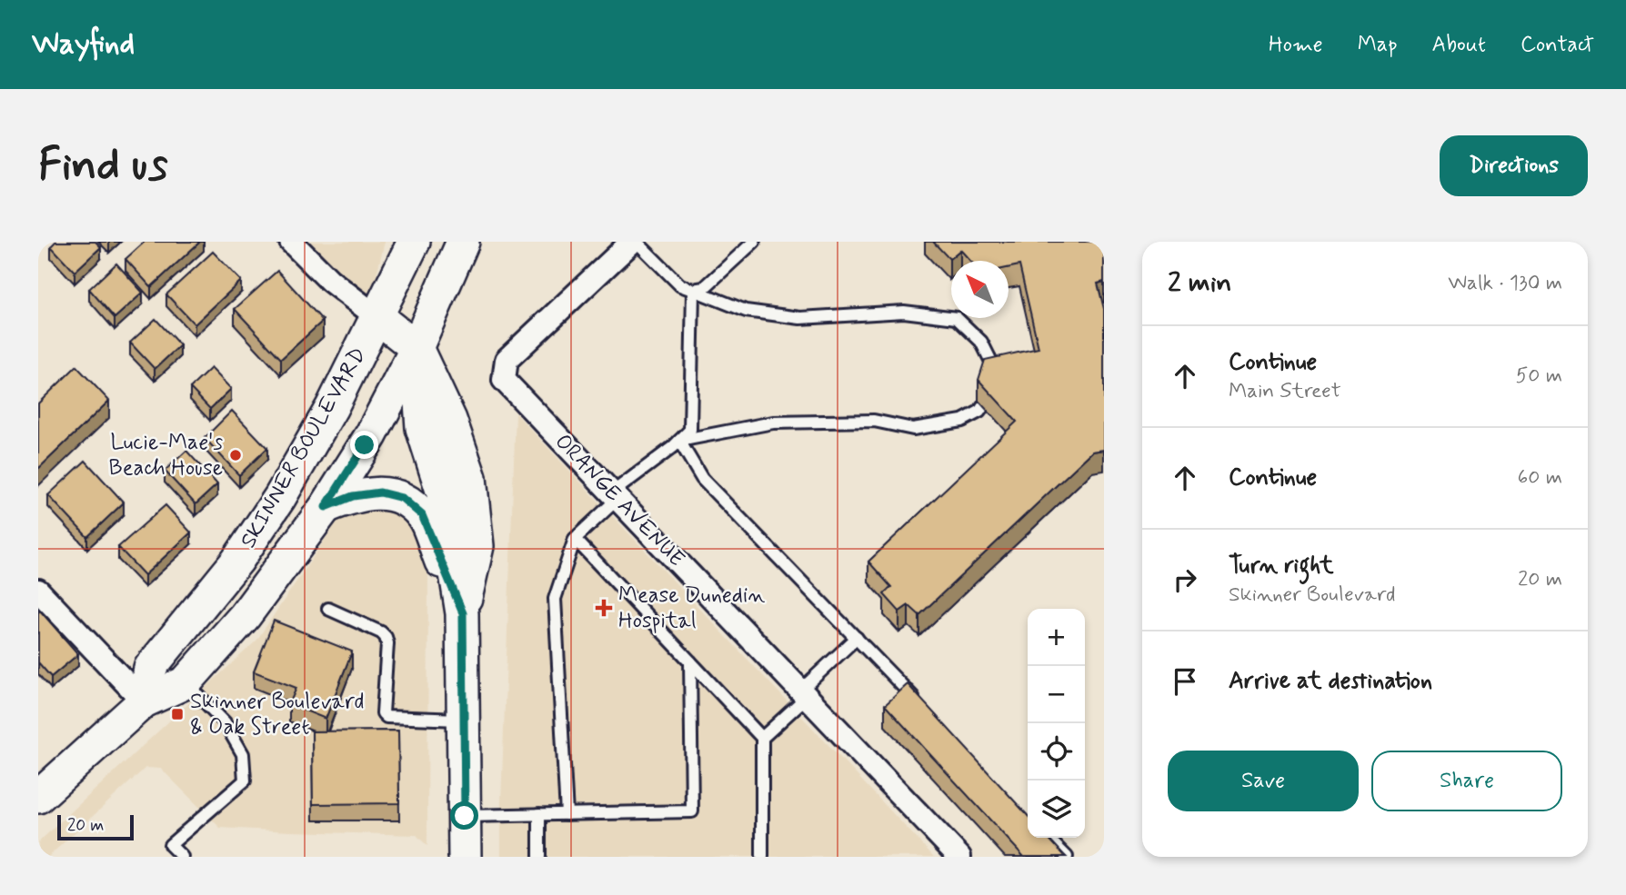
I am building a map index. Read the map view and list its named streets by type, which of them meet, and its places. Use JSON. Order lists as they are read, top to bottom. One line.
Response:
{"streets":{"main road":["SKINNER BOULEVARD"],"street":["ORANGE AVENUE"]},"places":{"other":["Lucie-Mae's Beach House"],"health":["Mease Dunedin Hospital"],"transit":["Skinner Boulevard & Oak Street"]},"scale_bar":"20 m","north":"top left","page":{"header":"Wayfind","nav":["Home","Map","About","Contact"],"buttons":["Directions",["Save","Share"]],"title":"Find us","heading":["2 min","Walk · 130 m"],"list":[["Continue","Main Street","50 m"],["Continue","60 m"],["Turn right","Skinner Boulevard","20 m"],"Arrive at destination"],"map_buttons":["+","−"],"scale":"20 m"}}
